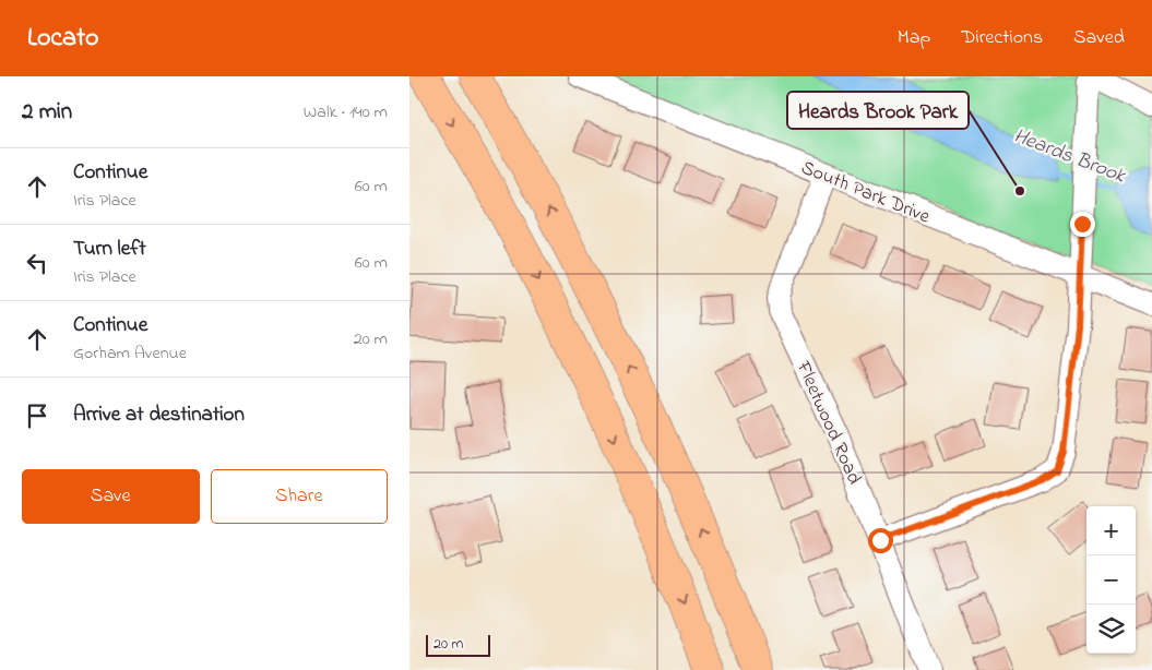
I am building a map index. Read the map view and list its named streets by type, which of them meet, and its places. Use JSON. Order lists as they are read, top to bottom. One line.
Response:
{"streets":{"street":["South Park Drive","Fleetwood Road"]},"crossings":[["South Park Drive","Fleetwood Road"]],"water":["Heards Brook"],"places":["Heards Brook Park"],"scale_bar":"20 m","page":{"header":"Locato","nav":["Map","Directions","Saved"],"heading":["2 min","Walk · 140 m"],"list":[["Continue","Iris Place","60 m"],["Turn left","Iris Place","60 m"],["Continue","Gorham Avenue","20 m"],"Arrive at destination"],"buttons":["Save","Share"],"map_buttons":["+","−"],"scale":"20 m"}}
